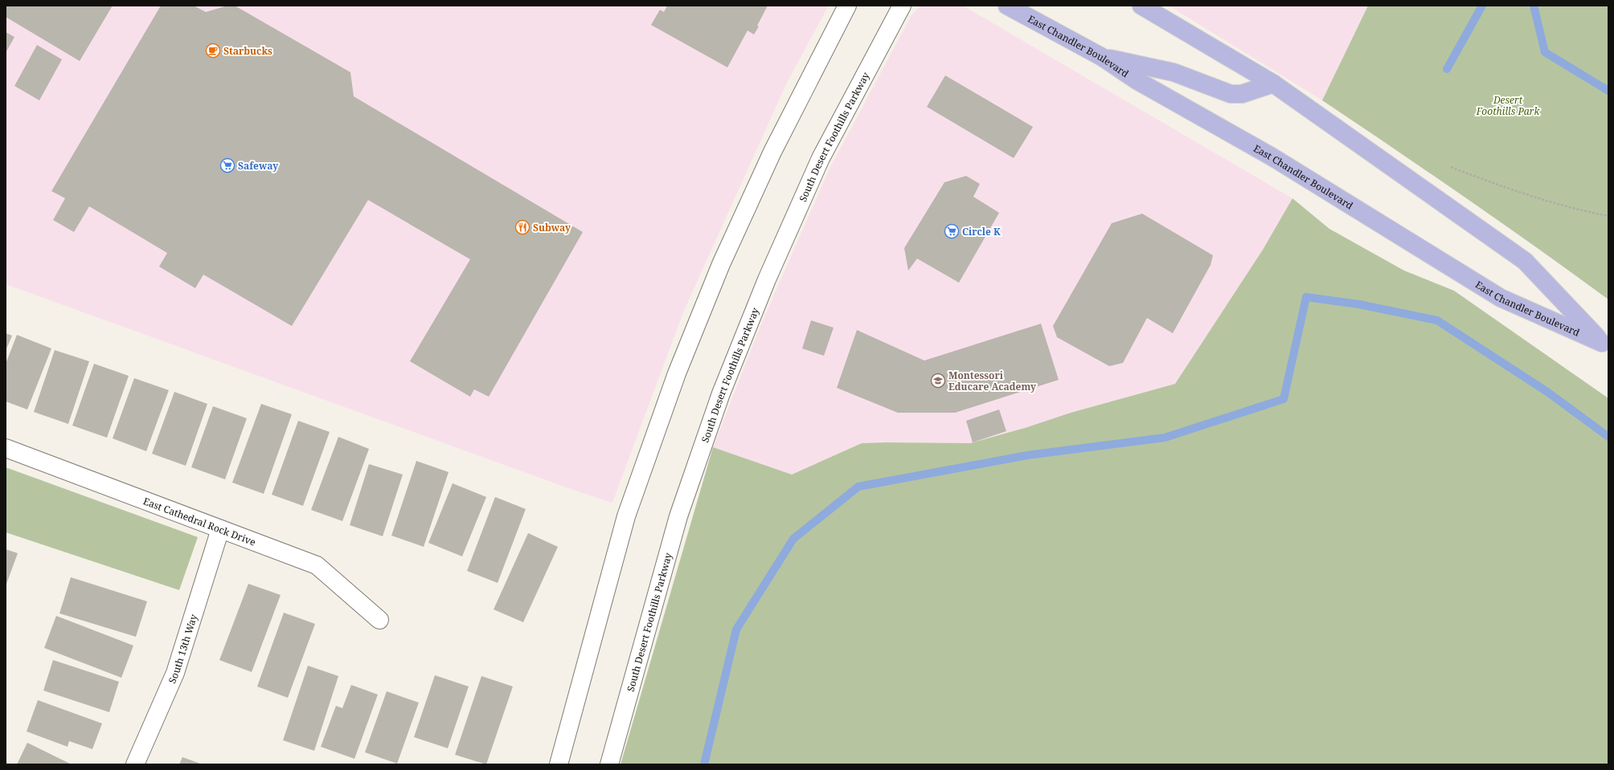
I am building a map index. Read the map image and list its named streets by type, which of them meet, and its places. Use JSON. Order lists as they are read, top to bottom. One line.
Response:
{"streets":{"main road":["East Chandler Boulevard"],"street":["South Desert Foothills Parkway","East Cathedral Rock Drive","South 13th Way"]},"crossings":[["East Cathedral Rock Drive","South 13th Way"]],"parks":["Desert Foothills Park"],"places":{"cafe":["Starbucks"],"supermarket":["Safeway","Circle K"],"restaurant":["Subway"],"school or university":["Montessori Educare Academy"]}}
